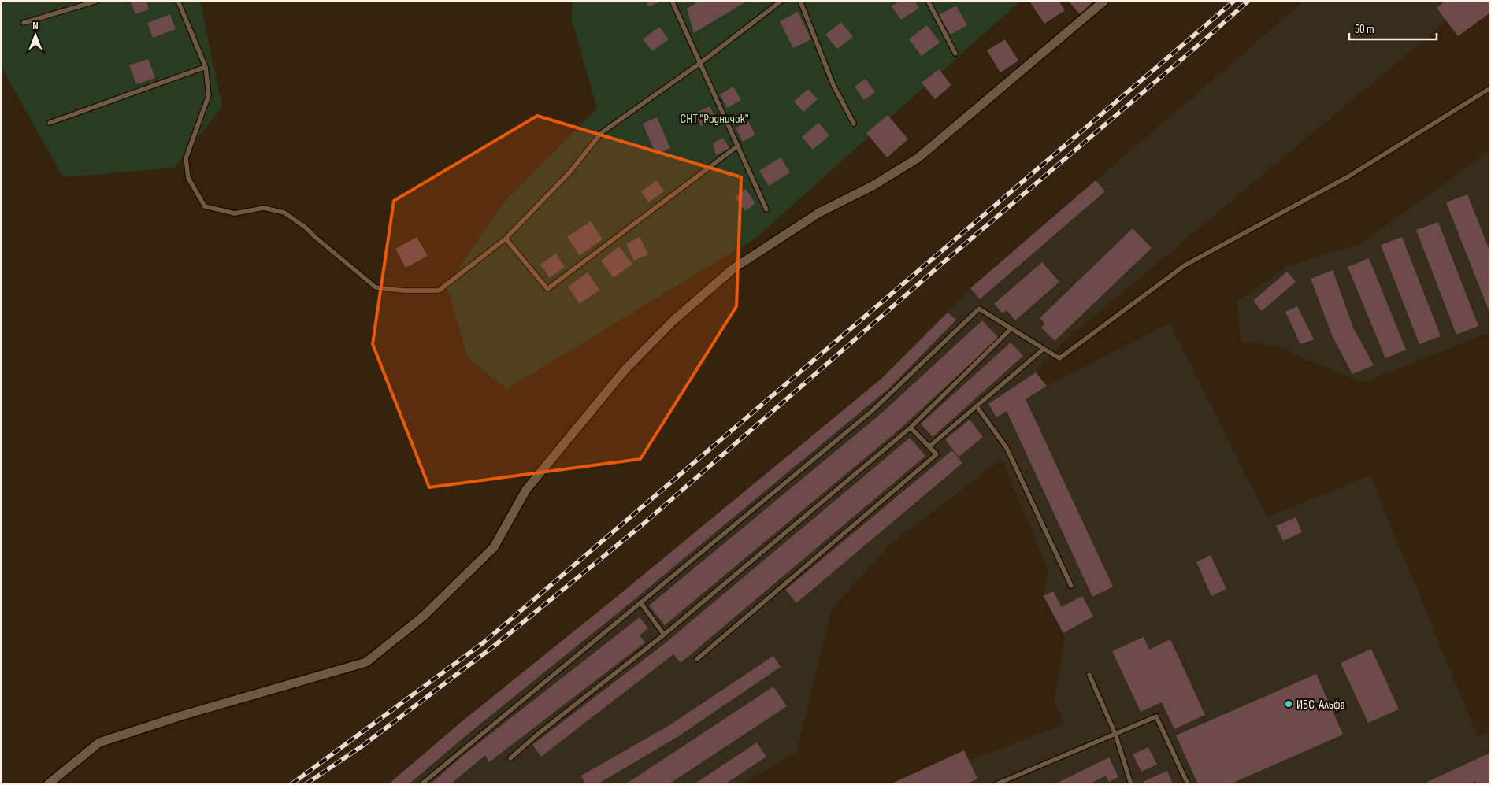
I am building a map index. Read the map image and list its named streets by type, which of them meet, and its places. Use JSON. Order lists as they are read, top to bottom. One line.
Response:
{"parks":["СНТ \"Родничок\""],"places":["ИБС-Альфа"],"scale_bar":"50 m","north":"top"}
